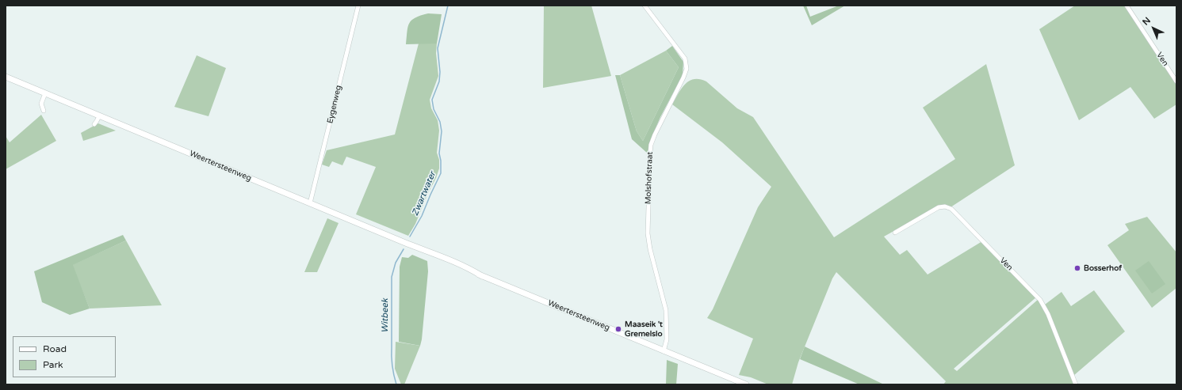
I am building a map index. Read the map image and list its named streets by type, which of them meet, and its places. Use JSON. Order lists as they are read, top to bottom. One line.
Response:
{"streets":{"main road":["Weertersteenweg"],"street":["Ven","Eygenweg","Molshofstraat"]},"crossings":[["Eygenweg","Weertersteenweg"],["Weertersteenweg","Molshofstraat"]],"water":["Zwartwater","Witbeek"],"places":["Bosserhof","Maaseik 't Gremelslo"],"legend":["Road","Park"],"north":"top left"}
